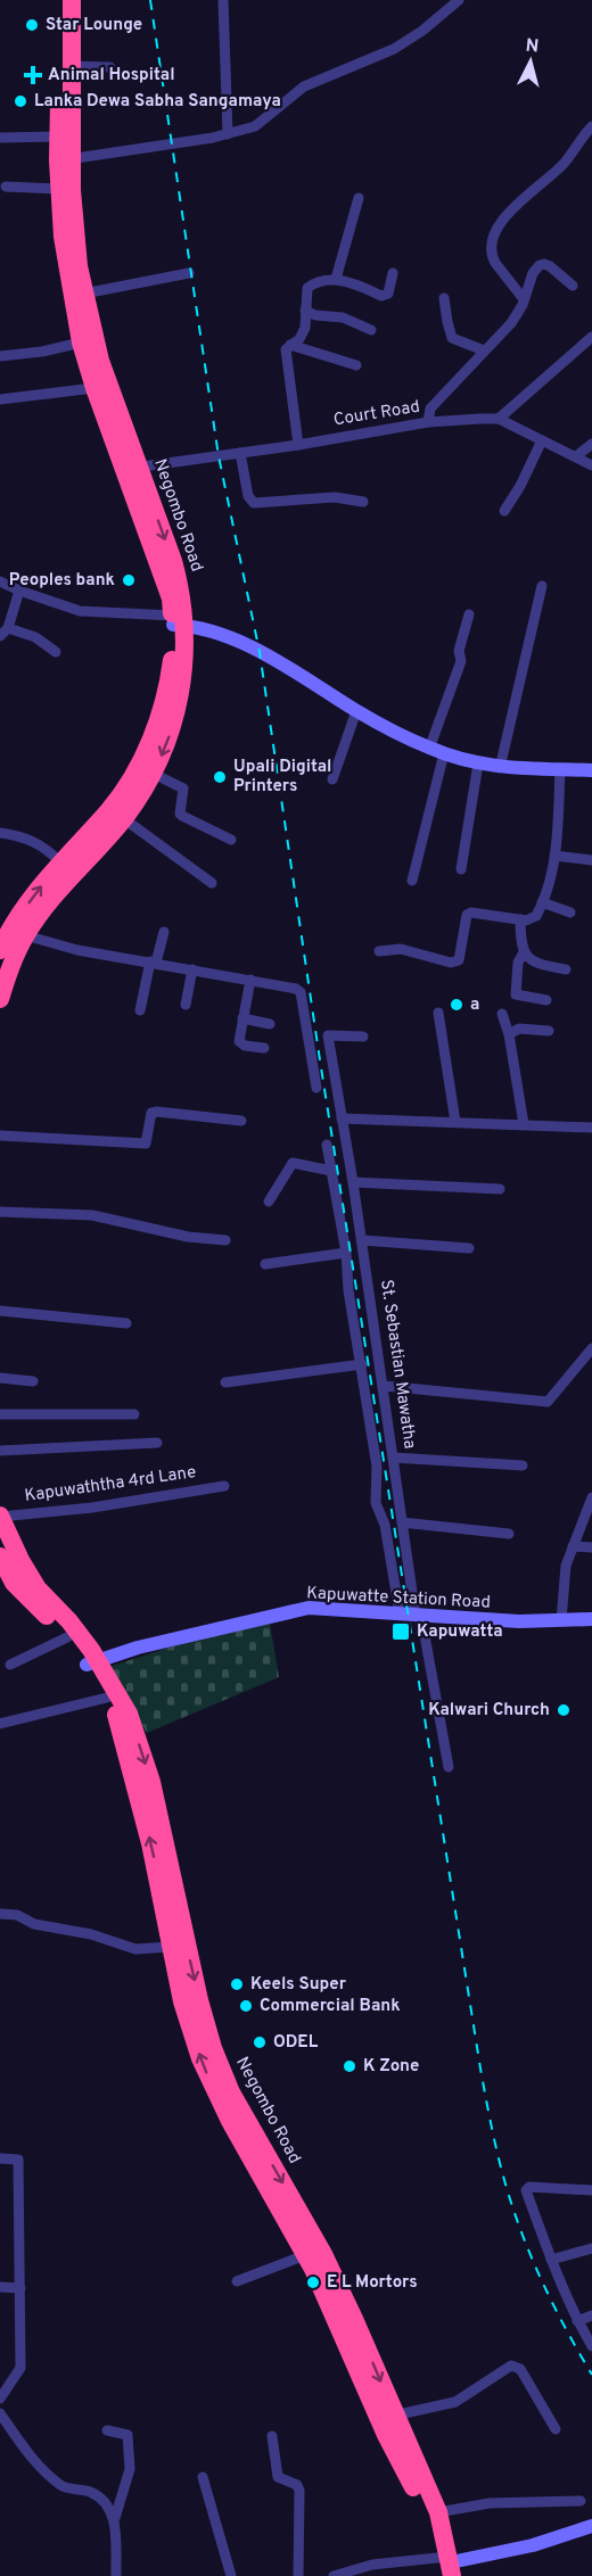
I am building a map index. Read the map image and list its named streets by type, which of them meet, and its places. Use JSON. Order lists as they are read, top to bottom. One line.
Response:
{"streets":{"highway":["Negombo Road"],"street":["Court Road","St. Sebastian Mawatha","Kapuwaththa 4rd Lane","Kapuwatte Station Road"]},"crossings":[["Court Road","Negombo Road"],["Negombo Road","Kapuwaththa 4rd Lane"],["Negombo Road","Kapuwatte Station Road"],["St. Sebastian Mawatha","Kapuwatte Station Road"]],"places":{"other":["Star Lounge","Lanka Dewa Sabha Sangamaya","Peoples bank","Upali Digital Printers","a","Kalwari Church","Keels Super","Commercial Bank","ODEL","K Zone","E L Mortors"],"health":["Animal Hospital"],"transit":["Kapuwatta"]},"north":"top"}
